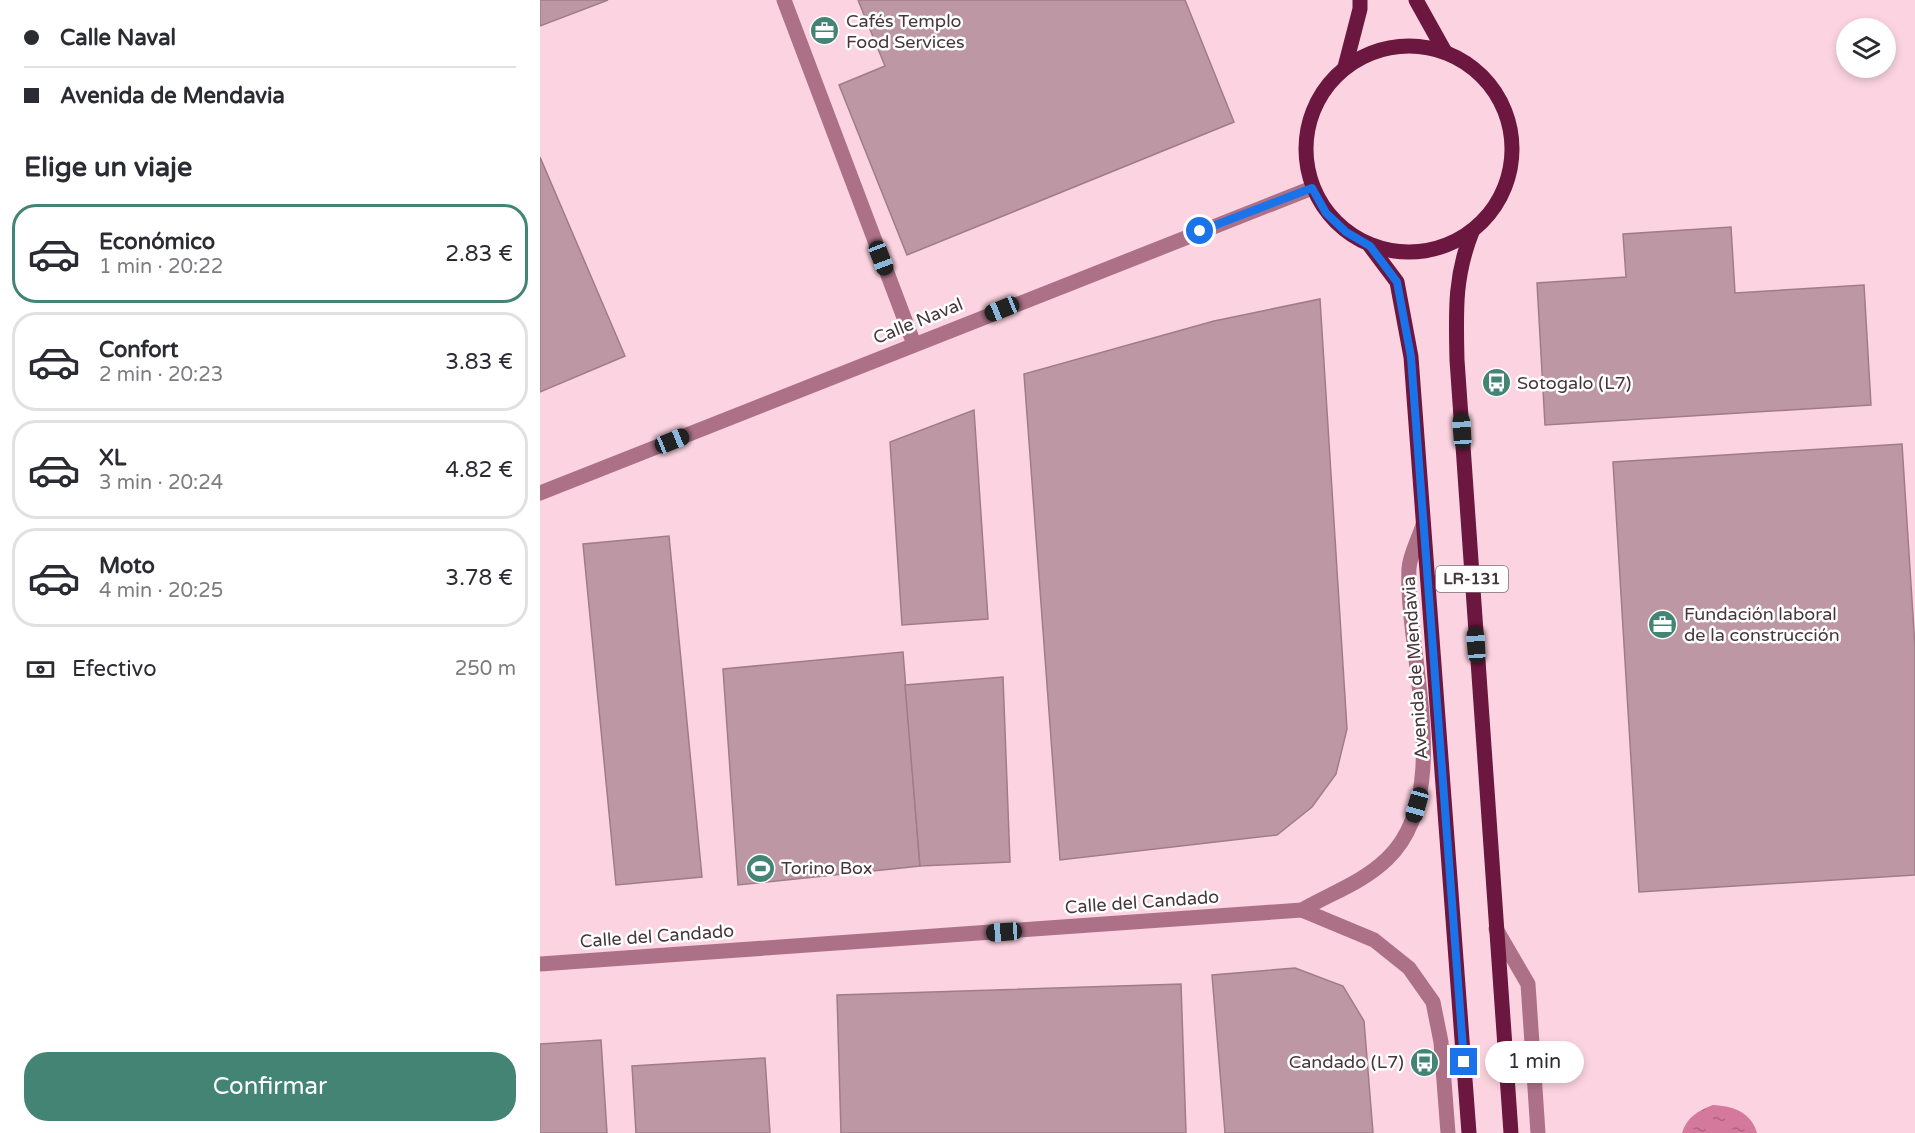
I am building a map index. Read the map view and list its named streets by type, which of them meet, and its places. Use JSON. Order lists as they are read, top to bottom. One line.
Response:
{"streets":{"main road":["LR-131","Avenida de Mendavia"],"street":["Calle Naval","Calle del Candado"]},"crossings":[["Calle Naval","LR-131"],["Calle Naval","Avenida de Mendavia"],["LR-131","Avenida de Mendavia"],["Avenida de Mendavia","Calle del Candado"]],"places":{"office":["Cafés Templo Food Services","Fundación laboral de la construcción"],"bus stop":["Sotogalo (L7)","Candado (L7)"],"sports":["Torino Box"]},"page":{"banner":["Calle Naval","Avenida de Mendavia"],"heading":"Elige un viaje","list":[{"name":"Económico","note":"1 min · 20:22","value":"2.83 €"},{"name":"Confort","note":"2 min · 20:23","value":"3.83 €"},{"name":"XL","note":"3 min · 20:24","value":"4.82 €"},{"name":"Moto","note":"4 min · 20:25","value":"3.78 €"}],"pay":["Efectivo","250 m"],"buttons":"Confirmar","bubble":"1 min"}}
